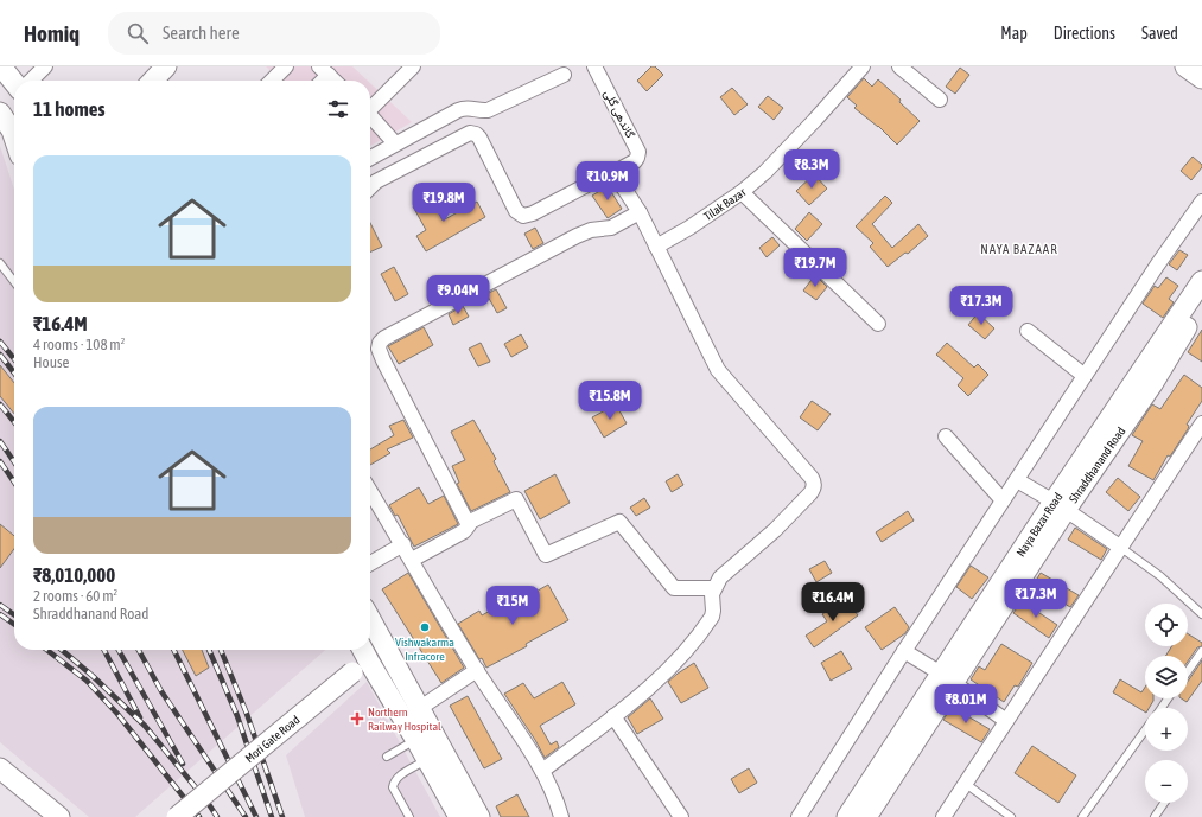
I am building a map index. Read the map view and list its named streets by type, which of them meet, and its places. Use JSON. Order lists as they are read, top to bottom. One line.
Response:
{"streets":{"street":["گاندھی گلی","Tilak Bazar","Shraddhanand Road","Naya Bazar Road","Mori Gate Road"]},"crossings":[["Shraddhanand Road","Naya Bazar Road"]],"districts":["NAYA BAZAAR"],"places":{"other":["Vishwakarma Infracore"],"health":["Northern Railway Hospital"]},"page":{"header":"Homiq","search":"Search here","nav":["Map","Directions","Saved"],"heading":"11 homes","list":[{"name":"₹16.4M","note":"4 rooms · 108 m² · House"},{"name":"₹8,010,000","note":"2 rooms · 60 m² · Shraddhanand Road"}],"price":["₹8.3M","₹10.9M","₹19.8M","₹19.7M","₹9.04M","₹17.3M","₹15.8M","₹17.3M","₹16.4M","₹15M","₹8.01M"],"map_buttons":["+","−"]}}
